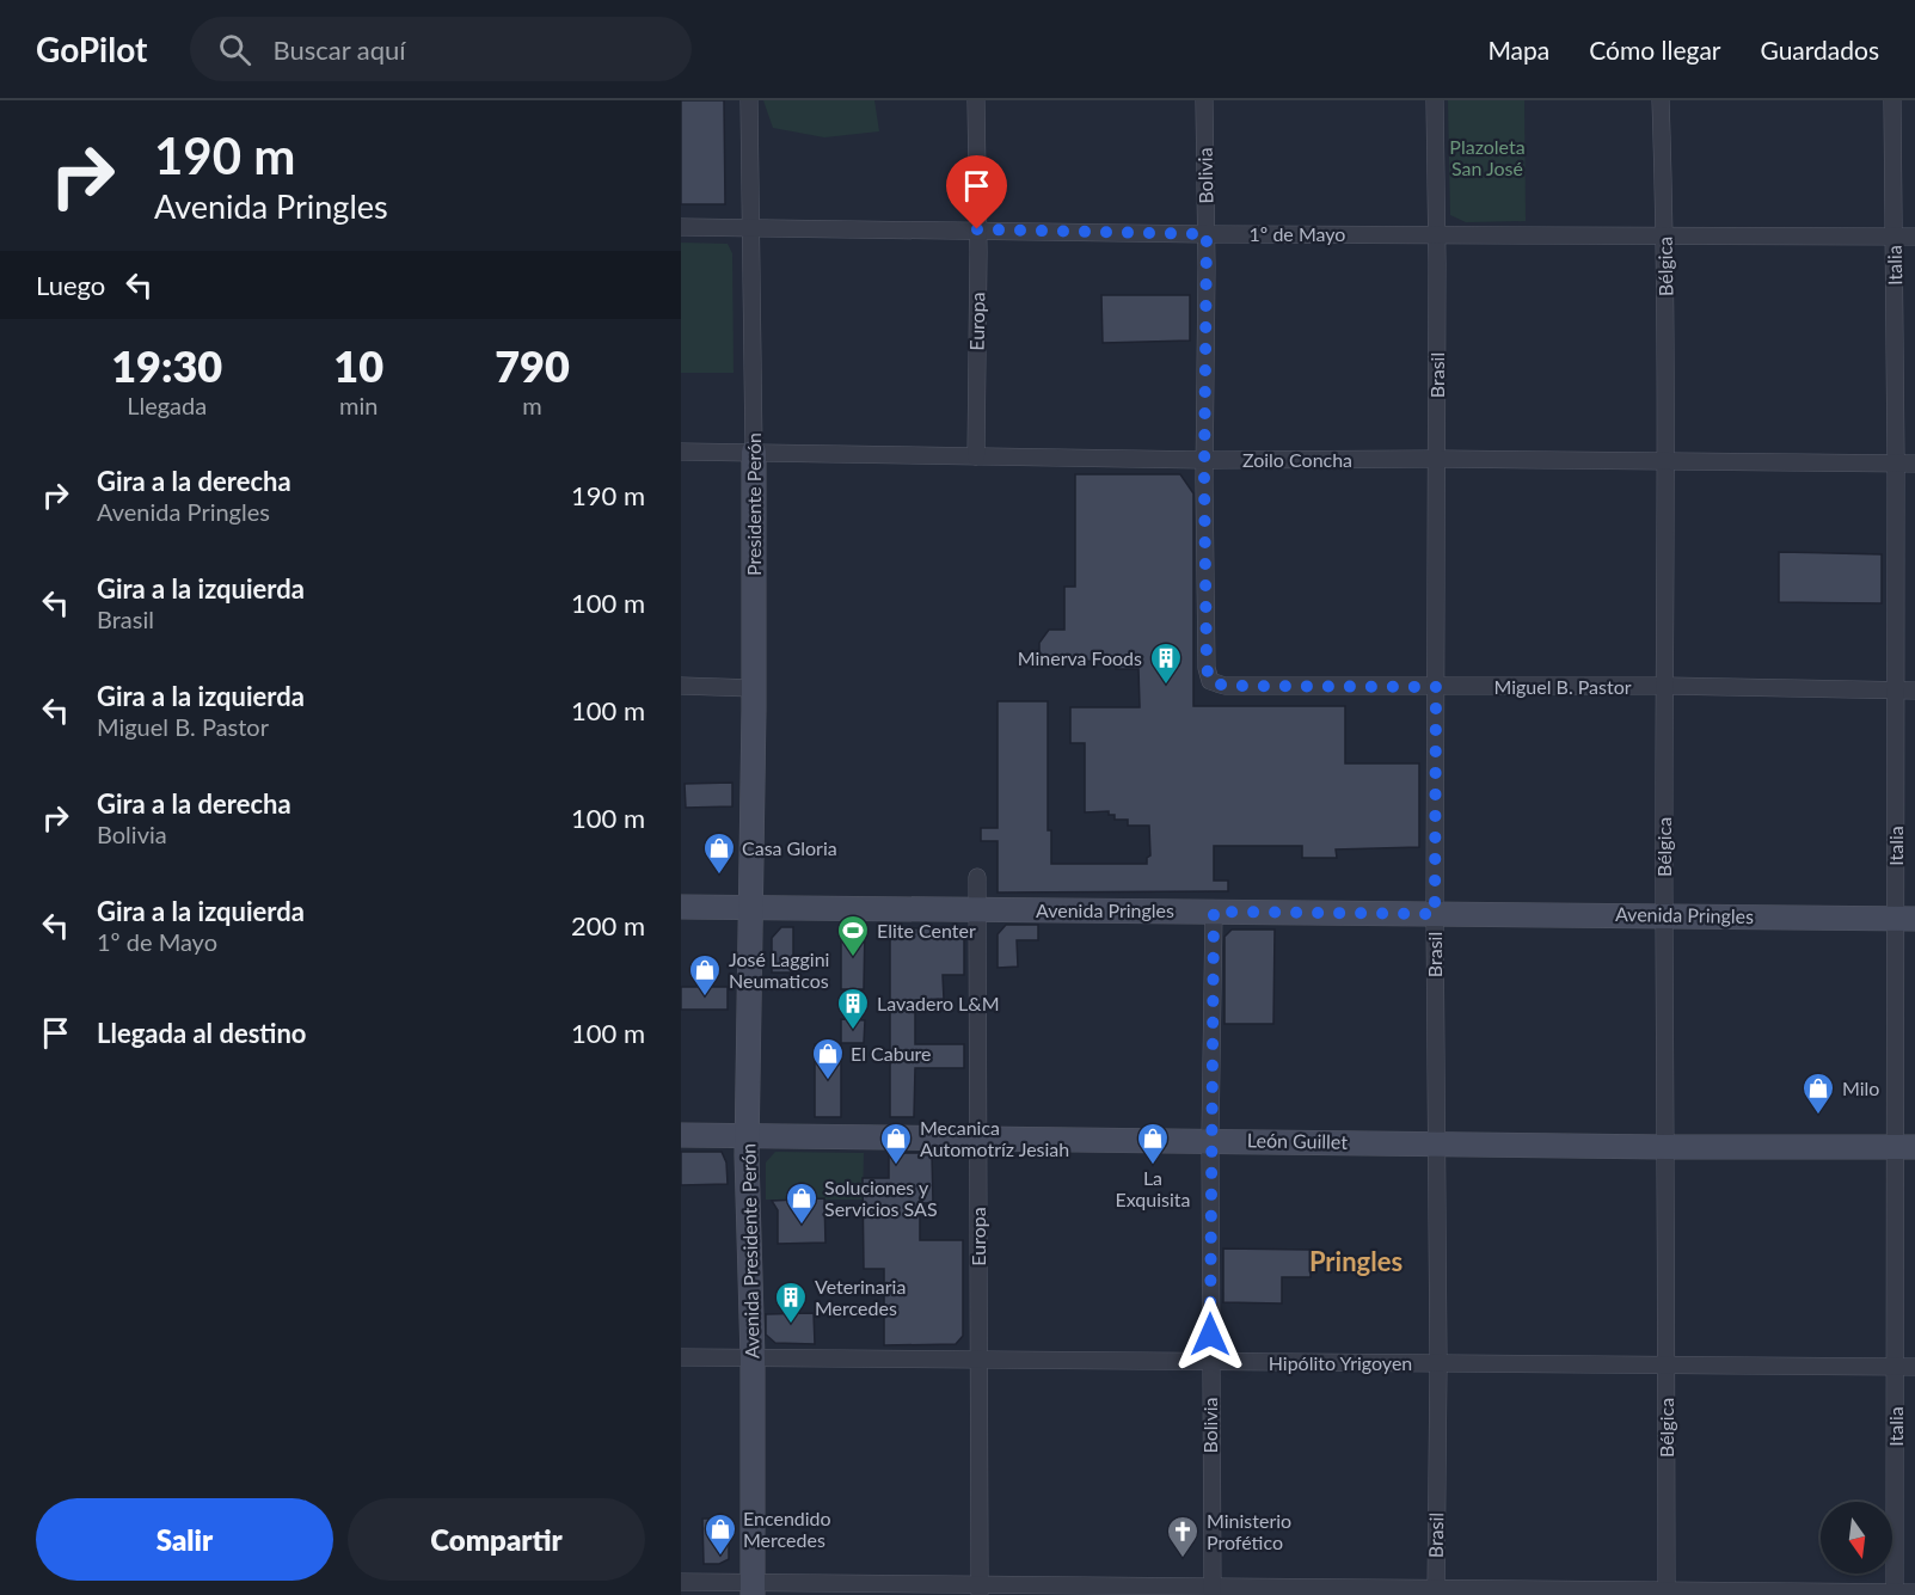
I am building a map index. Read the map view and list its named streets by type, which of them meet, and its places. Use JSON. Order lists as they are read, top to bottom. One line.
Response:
{"streets":{"main road":["Presidente Perón","Avenida Pringles","León Guillet","Avenida Presidente Perón"],"street":["Bolivia","1º de Mayo","Italia","Bélgica","Europa","Brasil","Zoilo Concha","Miguel B. Pastor","Hipólito Yrigoyen"]},"crossings":[["Bolivia","1º de Mayo"],["Bolivia","Zoilo Concha"],["Bolivia","Miguel B. Pastor"],["Bolivia","Avenida Pringles"],["Bolivia","León Guillet"],["Bolivia","Hipólito Yrigoyen"],["1º de Mayo","Italia"],["1º de Mayo","Bélgica"],["1º de Mayo","Europa"],["1º de Mayo","Brasil"],["1º de Mayo","Presidente Perón"],["Italia","Zoilo Concha"],["Italia","Miguel B. Pastor"],["Italia","Avenida Pringles"],["Italia","León Guillet"],["Italia","Hipólito Yrigoyen"],["Bélgica","Zoilo Concha"],["Bélgica","Miguel B. Pastor"],["Bélgica","Avenida Pringles"],["Bélgica","León Guillet"],["Bélgica","Hipólito Yrigoyen"],["Europa","Zoilo Concha"],["Europa","Avenida Pringles"],["Europa","León Guillet"],["Europa","Hipólito Yrigoyen"],["Brasil","Zoilo Concha"],["Brasil","Miguel B. Pastor"],["Brasil","Avenida Pringles"],["Brasil","León Guillet"],["Brasil","Hipólito Yrigoyen"],["Zoilo Concha","Presidente Perón"],["Presidente Perón","Avenida Pringles"],["Presidente Perón","Avenida Presidente Perón"],["Avenida Pringles","Avenida Presidente Perón"],["León Guillet","Avenida Presidente Perón"],["Avenida Presidente Perón","Hipólito Yrigoyen"]],"districts":["Pringles"],"parks":["Plazoleta San José"],"places":{"building":["Minerva Foods","Lavadero L&M","Veterinaria Mercedes"],"shop":["Casa Gloria","José Laggini Neumaticos","El Cabure","Milo","Mecanica Automotríz Jesiah","La Exquisita","Soluciones y Servicios SAS","Encendido Mercedes"],"sports":["Elite Center"],"church":["Ministerio Profético"]},"north":"bottom","page":{"header":"GoPilot","search":"Buscar aquí","nav":["Mapa","Cómo llegar","Guardados"],"turn":["190 m","Avenida Pringles"],"then":"Luego","eta":["19:30","Llegada","10","min","790","m"],"list":[{"name":"Gira a la derecha","note":"Avenida Pringles","value":"190 m"},{"name":"Gira a la izquierda","note":"Brasil","value":"100 m"},{"name":"Gira a la izquierda","note":"Miguel B. Pastor","value":"100 m"},{"name":"Gira a la derecha","note":"Bolivia","value":"100 m"},{"name":"Gira a la izquierda","note":"1º de Mayo","value":"200 m"},{"name":"Llegada al destino","value":"100 m"}],"buttons":["Salir","Compartir"]}}
